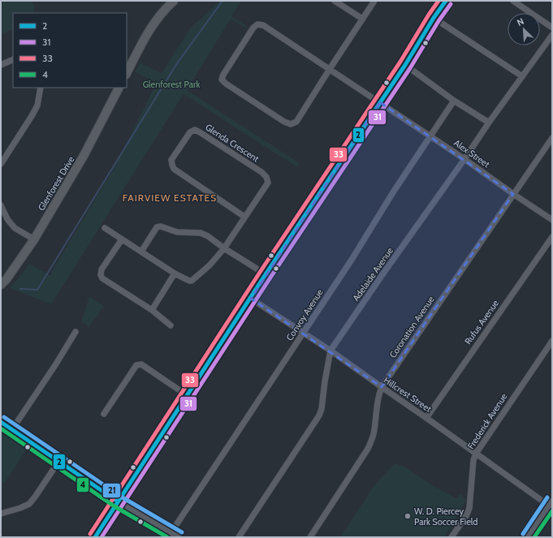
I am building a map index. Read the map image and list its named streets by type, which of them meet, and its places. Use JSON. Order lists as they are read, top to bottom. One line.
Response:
{"streets":{"street":["Glenda Crescent","Alex Street","Glenforest Drive","Adelaide Avenue","Convoy Avenue","Rufus Avenue","Coronation Avenue","Hillcrest Street","Frederick Avenue"]},"crossings":[["Alex Street","Adelaide Avenue"],["Alex Street","Convoy Avenue"],["Alex Street","Coronation Avenue"],["Adelaide Avenue","Hillcrest Street"],["Convoy Avenue","Hillcrest Street"],["Rufus Avenue","Hillcrest Street"],["Coronation Avenue","Hillcrest Street"],["Hillcrest Street","Frederick Avenue"]],"districts":["FAIRVIEW ESTATES"],"parks":["Glenforest Park"],"places":["W. D. Piercey Park Soccer Field"],"lines":["transit line 2","transit line 33","transit line 31","transit line 21","transit line 4"],"legend":["2","31","33","4"],"north":"top left"}
